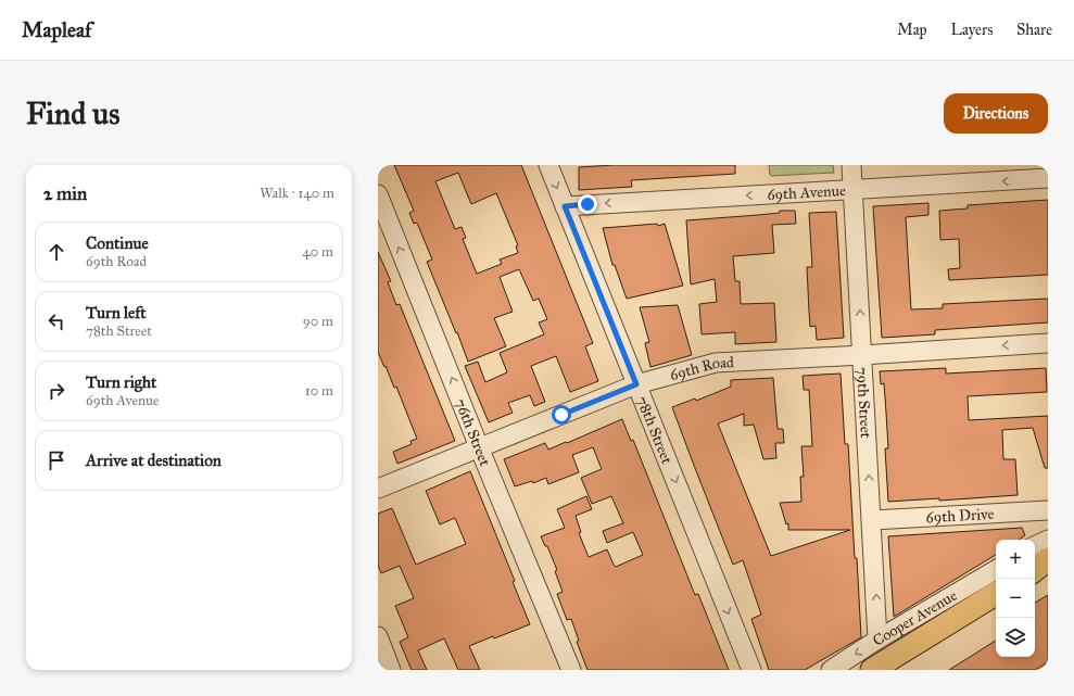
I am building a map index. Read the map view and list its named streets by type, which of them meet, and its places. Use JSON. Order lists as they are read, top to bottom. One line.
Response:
{"streets":{"main road":["Cooper Avenue"],"street":["69th Avenue","69th Road","79th Street","78th Street","76th Street","69th Drive"]},"crossings":[["69th Avenue","79th Street"],["69th Avenue","78th Street"],["69th Road","79th Street"],["69th Road","78th Street"],["69th Road","76th Street"],["79th Street","69th Drive"],["79th Street","Cooper Avenue"]],"one_way":["69th Avenue","79th Street","78th Street","76th Street"],"page":{"header":"Mapleaf","nav":["Map","Layers","Share"],"buttons":"Directions","title":"Find us","heading":["2 min","Walk · 140 m"],"list":[["Continue","69th Road","40 m"],["Turn left","78th Street","90 m"],["Turn right","69th Avenue","10 m"],"Arrive at destination"],"map_buttons":["+","−"]}}
